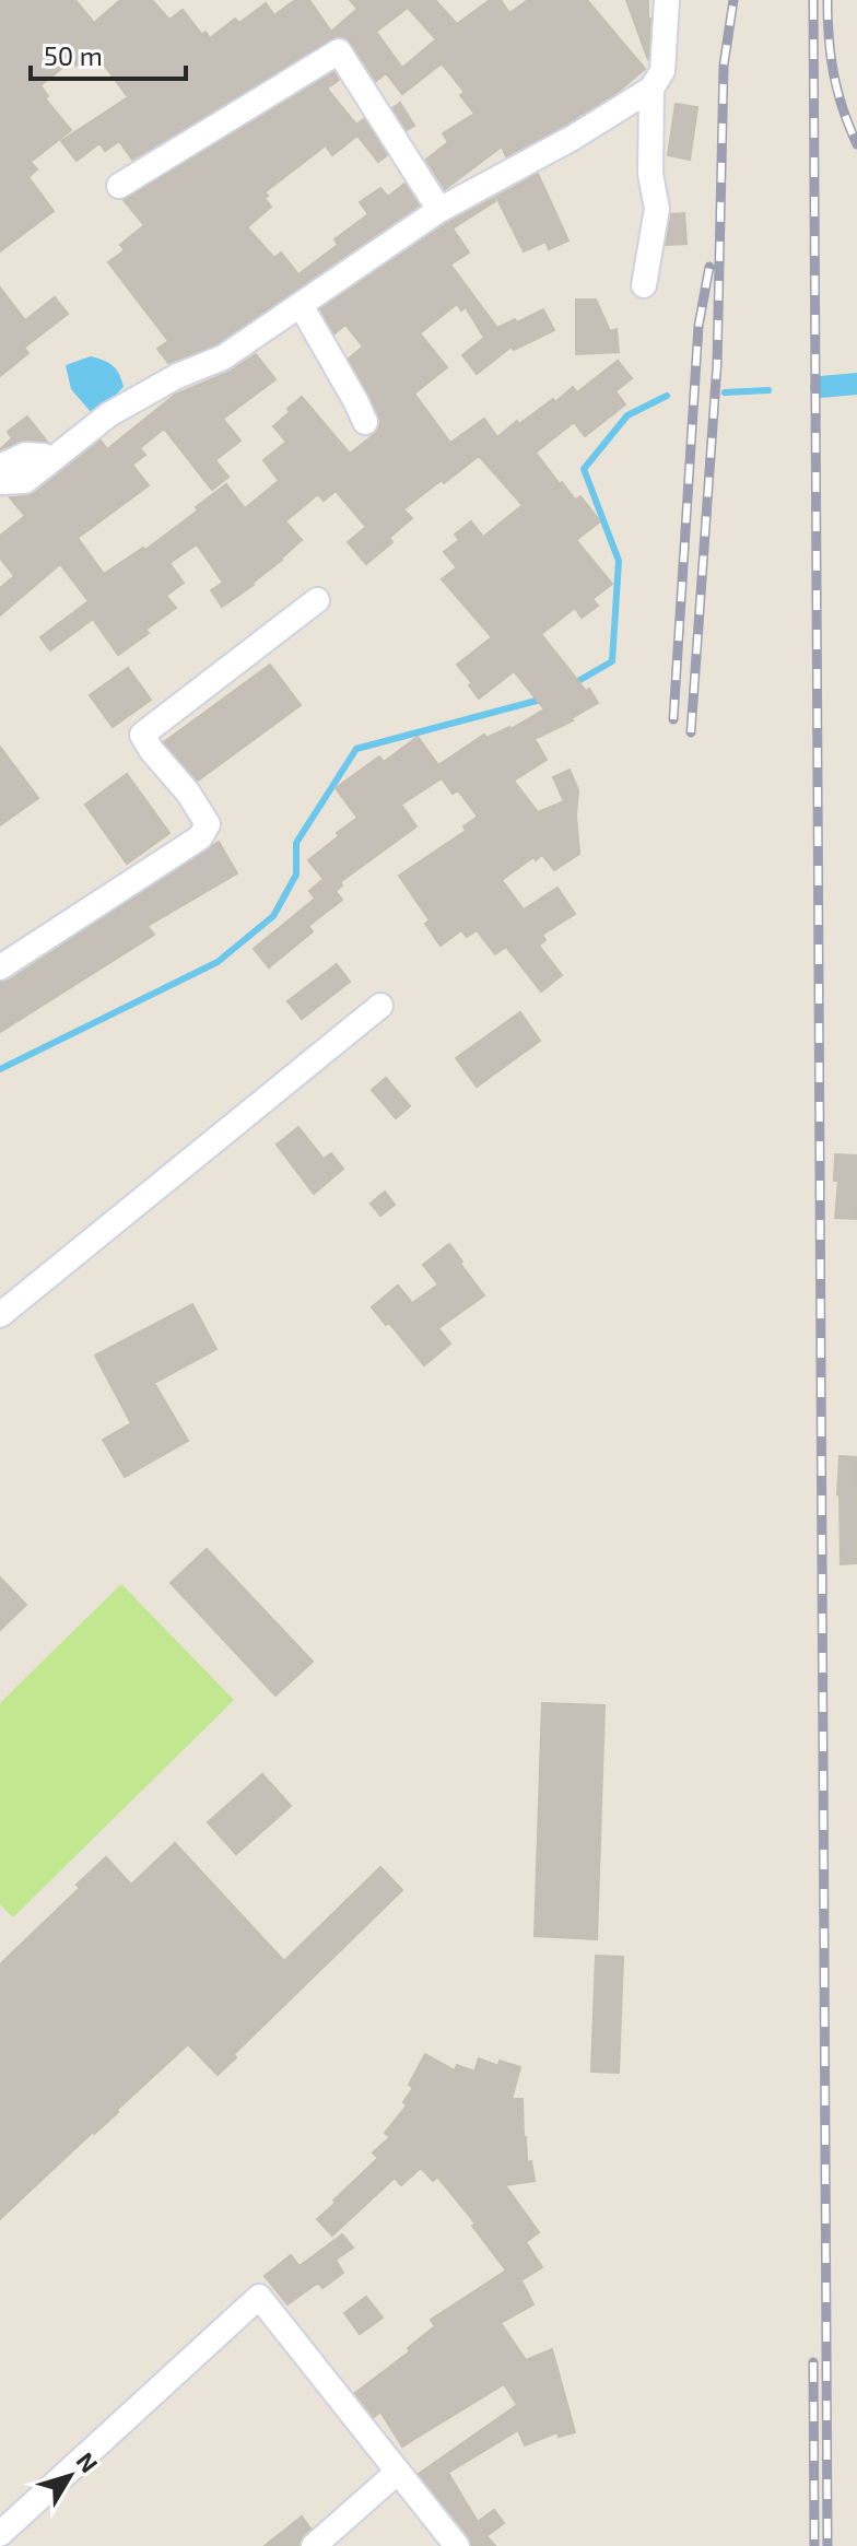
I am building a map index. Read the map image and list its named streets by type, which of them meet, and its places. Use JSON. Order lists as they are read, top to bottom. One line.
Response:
{"scale_bar":"50 m","north":"top right"}
